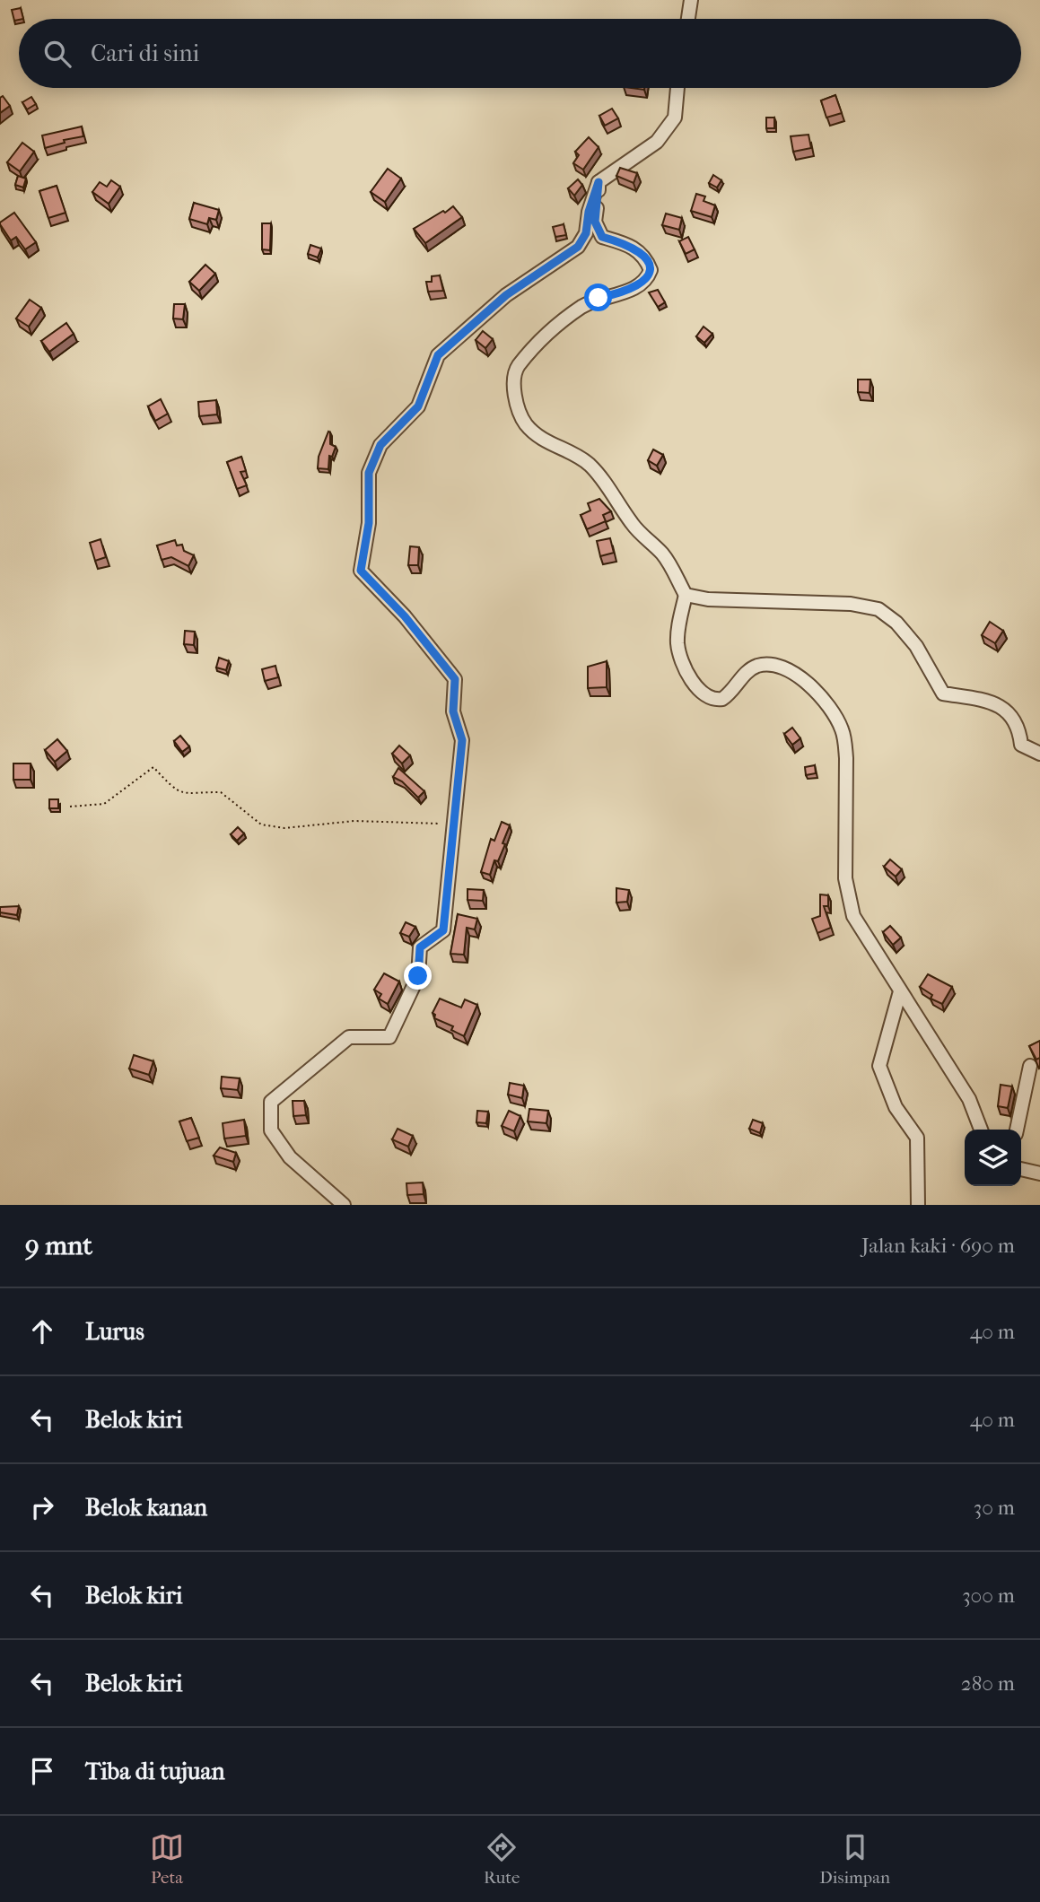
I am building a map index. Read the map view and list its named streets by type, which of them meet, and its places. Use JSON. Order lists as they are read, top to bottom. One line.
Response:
{"page":{"search":"Cari di sini","heading":["9 mnt","Jalan kaki · 690 m"],"list":[["Lurus","40 m"],["Belok kiri","40 m"],["Belok kanan","30 m"],["Belok kiri","300 m"],["Belok kiri","280 m"],"Tiba di tujuan"],"nav":["Peta","Rute","Disimpan"]}}
